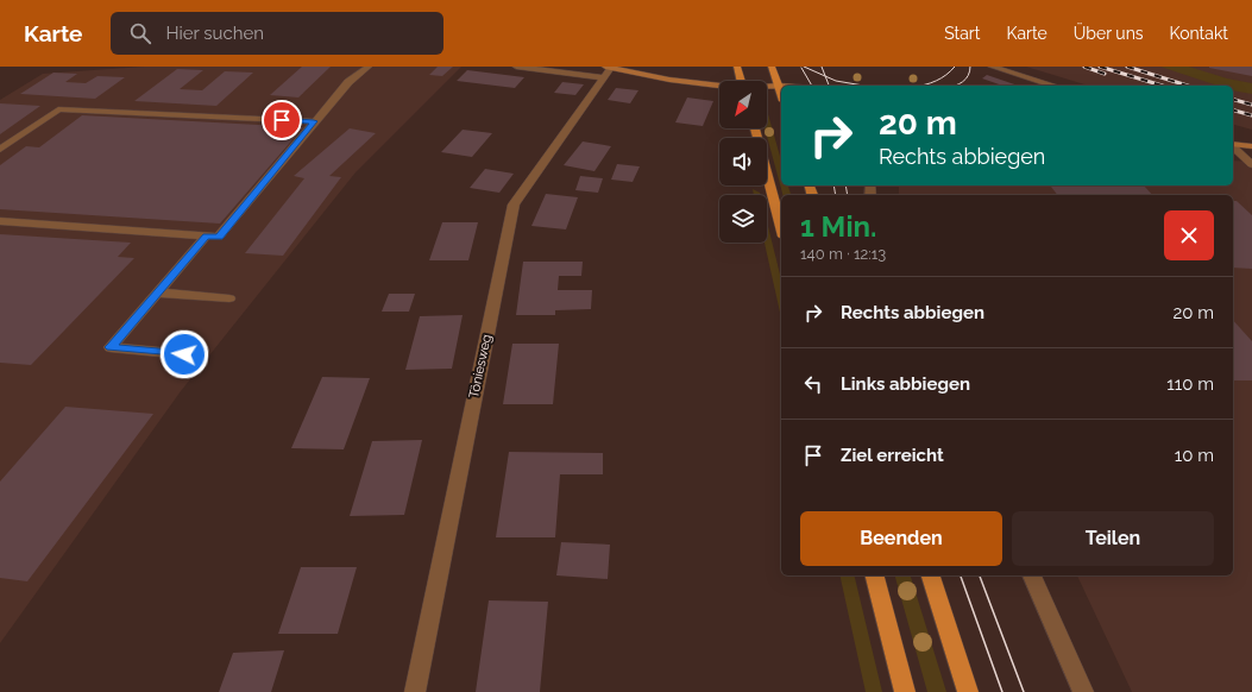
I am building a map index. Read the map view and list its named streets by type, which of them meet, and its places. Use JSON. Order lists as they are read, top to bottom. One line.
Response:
{"streets":{"street":["Töniesweg"]},"north":"bottom left","page":{"header":"Karte","search":"Hier suchen","nav":["Start","Karte","Über uns","Kontakt"],"turn":["20 m","Rechts abbiegen"],"heading":["1 Min.","140 m · 12:13"],"list":[{"name":"Rechts abbiegen","value":"20 m"},{"name":"Links abbiegen","value":"110 m"},{"name":"Ziel erreicht","value":"10 m"}],"buttons":["Beenden","Teilen"]}}
